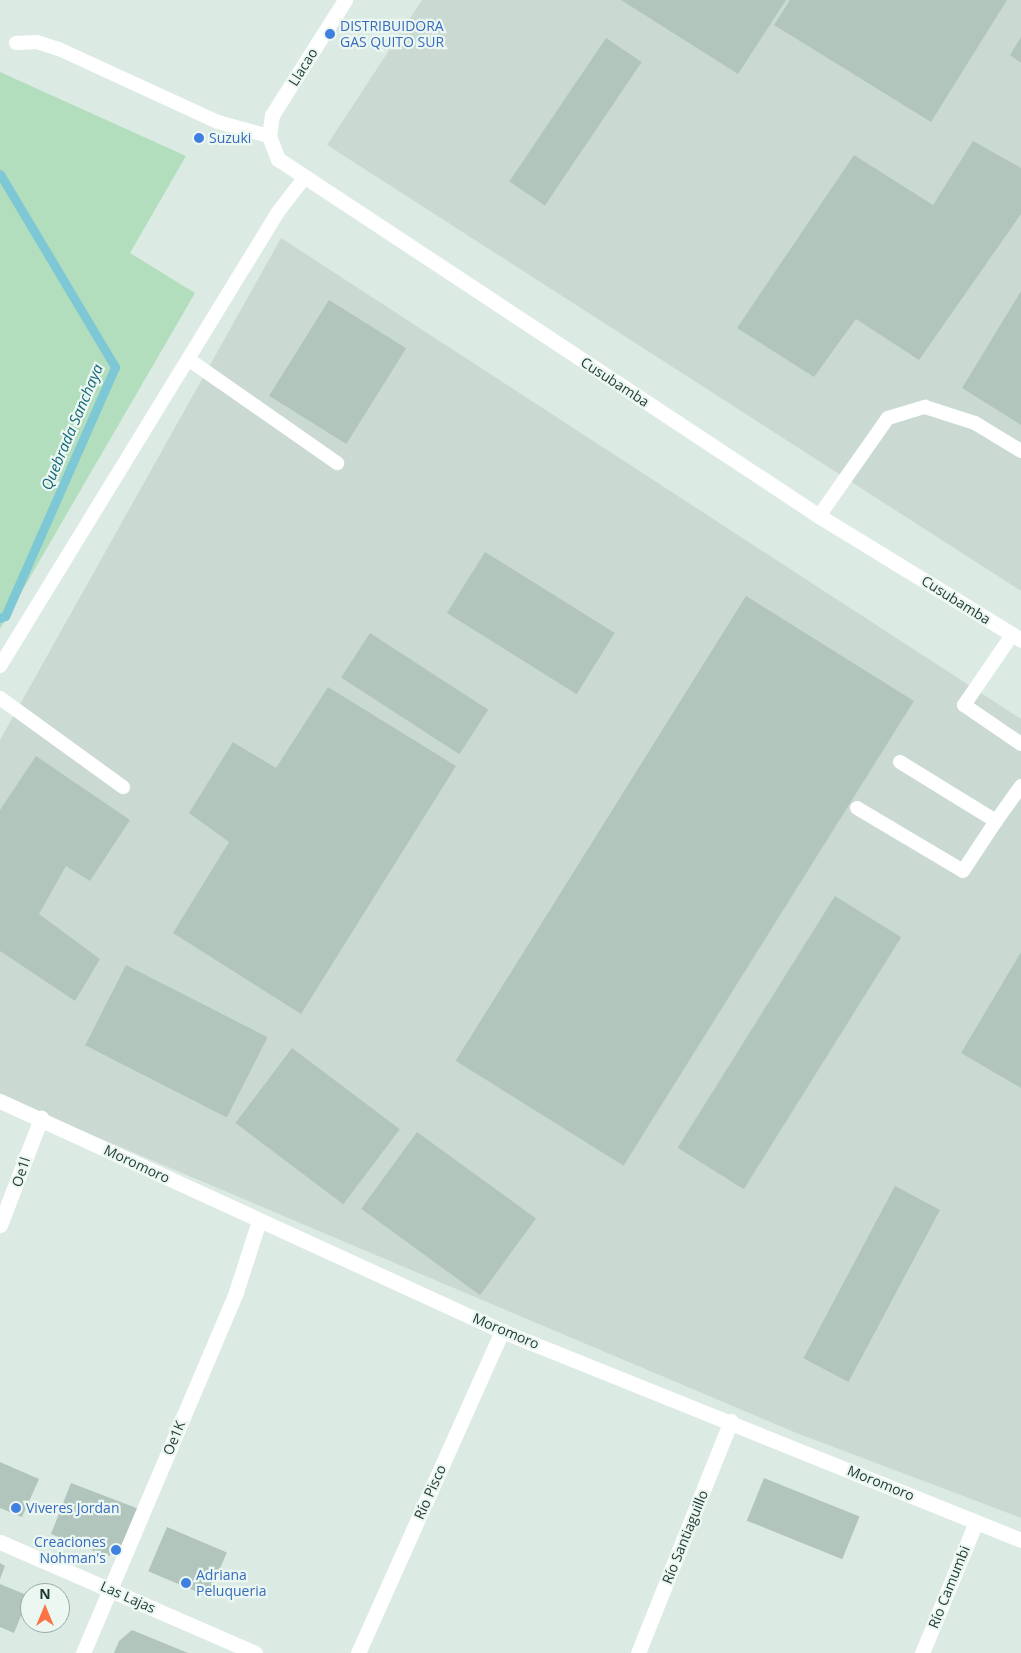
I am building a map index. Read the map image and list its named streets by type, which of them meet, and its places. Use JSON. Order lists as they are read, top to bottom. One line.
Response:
{"streets":{"street":["Llacao","Cusubamba","Moromoro","Oe1l","Oe1K","Río Pisco","Río Santiaguillo","Río Camumbi","Las Lajas"]},"crossings":[["Llacao","Cusubamba"],["Moromoro","Oe1l"],["Moromoro","Oe1K"],["Moromoro","Río Pisco"],["Moromoro","Río Santiaguillo"],["Moromoro","Río Camumbi"],["Oe1K","Las Lajas"]],"water":["Quebrada Sanchaya"],"places":["DISTRIBUIDORA GAS QUITO SUR","Suzuki","Viveres Jordan","Creaciones Nohman's","Adriana Peluqueria"],"north":"top"}
